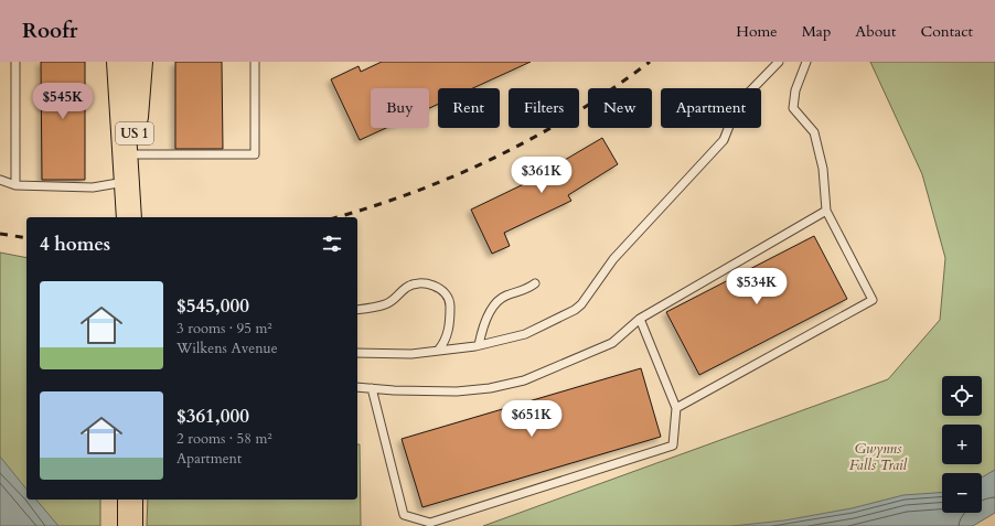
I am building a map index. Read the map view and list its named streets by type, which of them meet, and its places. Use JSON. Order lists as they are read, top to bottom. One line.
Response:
{"streets":{"main road":["US 1"]},"parks":["Gwynns Falls Trail"],"page":{"header":"Roofr","nav":["Home","Map","About","Contact"],"price":["$545K","$361K","$534K","$651K"],"chip":["Buy","Rent","Filters","New","Apartment"],"heading":"4 homes","list":[{"name":"$545,000","note":"3 rooms · 95 m² · Wilkens Avenue"},{"name":"$361,000","note":"2 rooms · 58 m² · Apartment"}],"map_buttons":["+","−"]}}
